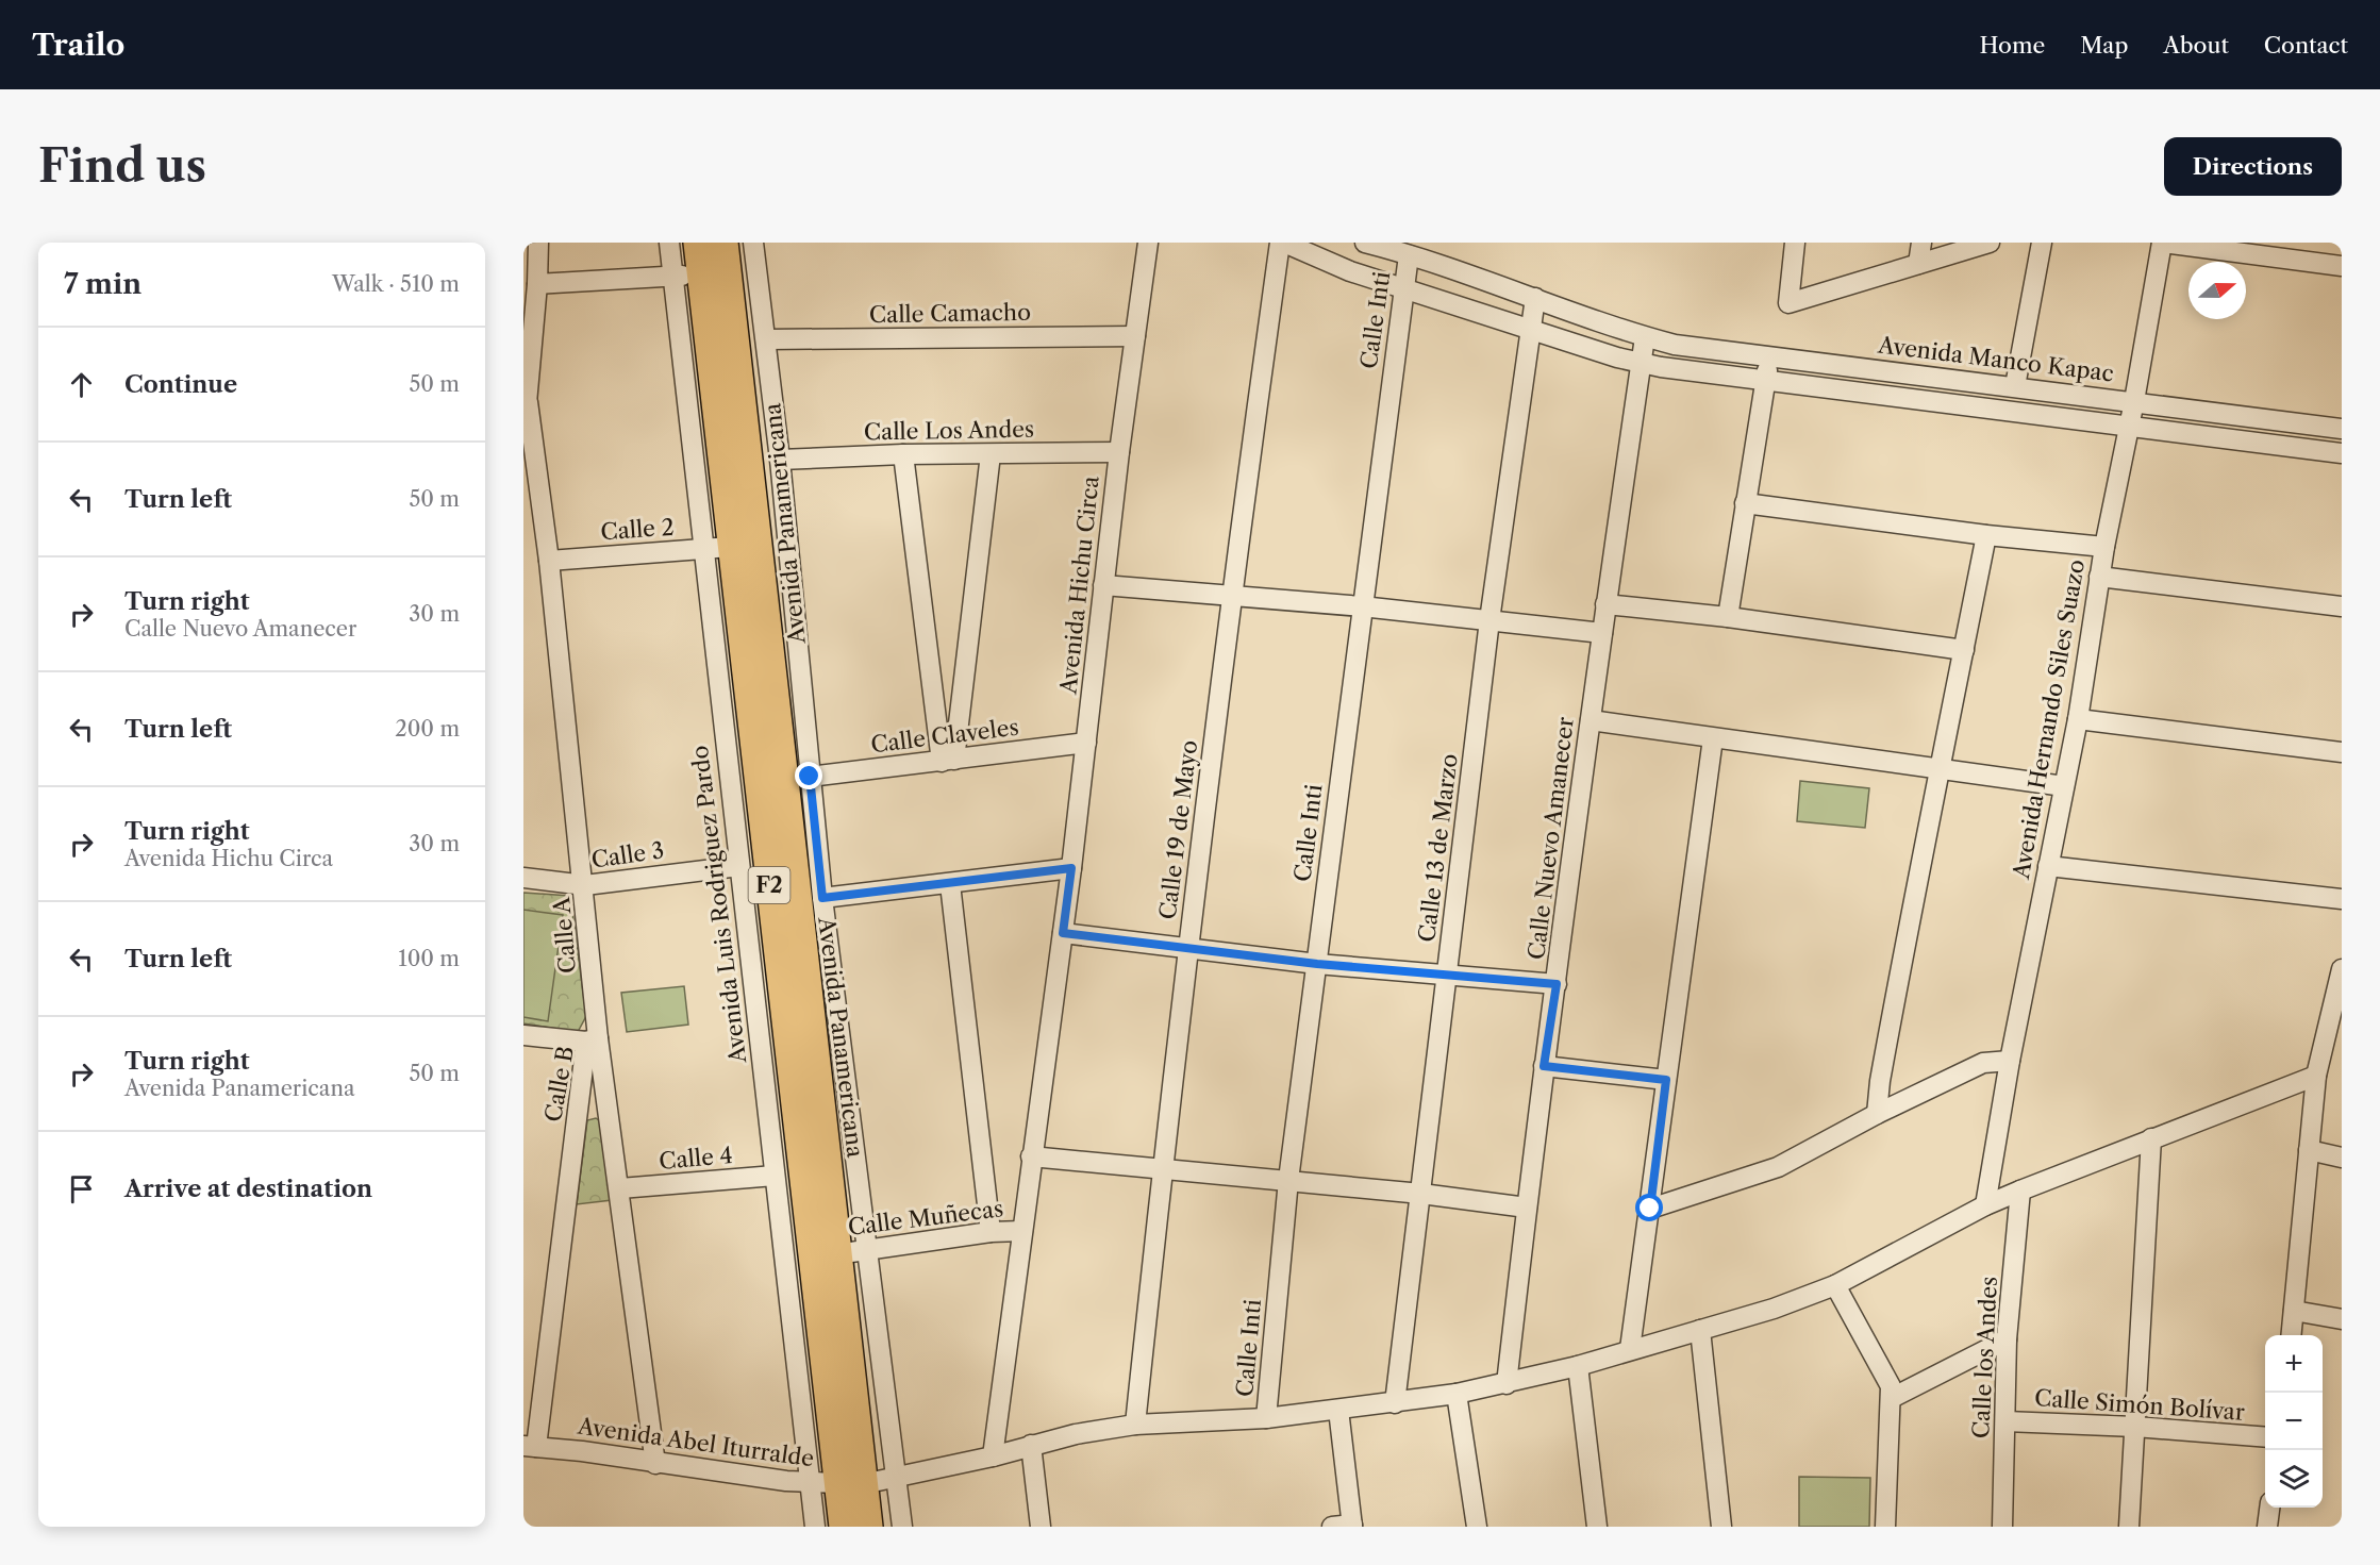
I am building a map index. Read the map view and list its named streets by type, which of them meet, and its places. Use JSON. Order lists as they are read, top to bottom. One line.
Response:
{"streets":{"highway":["Avenida Panamericana","F2"],"street":["Calle Camacho","Calle Inti","Avenida Manco Kapac","Calle Los Andes","Calle 2","Avenida Hichu Circa","Avenida Hernando Siles Suazo","Calle Claveles","Calle 19 de Mayo","Calle Nuevo Amanecer","Calle 13 de Marzo","Calle 3","Avenida Luis Rodriguez Pardo","Calle A","Calle B","Calle 4","Calle Muñecas","Calle los Andes","Calle Simón Bolívar","Avenida Abel Iturralde"]},"crossings":[["Calle Camacho","Avenida Panamericana"],["Calle Camacho","Avenida Hichu Circa"],["Calle Inti","Avenida Manco Kapac"],["Calle Inti","Avenida Abel Iturralde"],["Avenida Manco Kapac","Avenida Hernando Siles Suazo"],["Avenida Manco Kapac","Calle Nuevo Amanecer"],["Avenida Manco Kapac","Calle 13 de Marzo"],["Calle Los Andes","Avenida Panamericana"],["Calle Los Andes","Avenida Hichu Circa"],["Avenida Panamericana","Calle 2"],["Avenida Panamericana","Calle Claveles"],["Avenida Panamericana","Avenida Luis Rodriguez Pardo"],["Avenida Panamericana","Calle Muñecas"],["Avenida Panamericana","Avenida Abel Iturralde"],["Calle 2","Avenida Luis Rodriguez Pardo"],["Calle 2","Calle A"],["Avenida Hichu Circa","Calle Claveles"],["Avenida Hichu Circa","Calle Muñecas"],["Avenida Hichu Circa","Avenida Abel Iturralde"],["Avenida Hernando Siles Suazo","Avenida Abel Iturralde"],["Calle 19 de Mayo","Avenida Abel Iturralde"],["Calle Nuevo Amanecer","Avenida Abel Iturralde"],["Calle 13 de Marzo","Avenida Abel Iturralde"],["Calle 3","Avenida Luis Rodriguez Pardo"],["Calle 3","Calle A"],["Avenida Luis Rodriguez Pardo","Calle 4"],["Avenida Luis Rodriguez Pardo","Avenida Abel Iturralde"],["Calle A","Calle B"],["Calle A","Calle 4"],["Calle A","Avenida Abel Iturralde"],["Calle B","Avenida Abel Iturralde"],["Calle los Andes","Calle Simón Bolívar"],["Calle los Andes","Avenida Abel Iturralde"]],"north":"right","page":{"header":"Trailo","nav":["Home","Map","About","Contact"],"buttons":"Directions","title":"Find us","heading":["7 min","Walk · 510 m"],"list":[["Continue","50 m"],["Turn left","50 m"],["Turn right","Calle Nuevo Amanecer","30 m"],["Turn left","200 m"],["Turn right","Avenida Hichu Circa","30 m"],["Turn left","100 m"],["Turn right","Avenida Panamericana","50 m"],"Arrive at destination"],"map_buttons":["+","−"]}}
